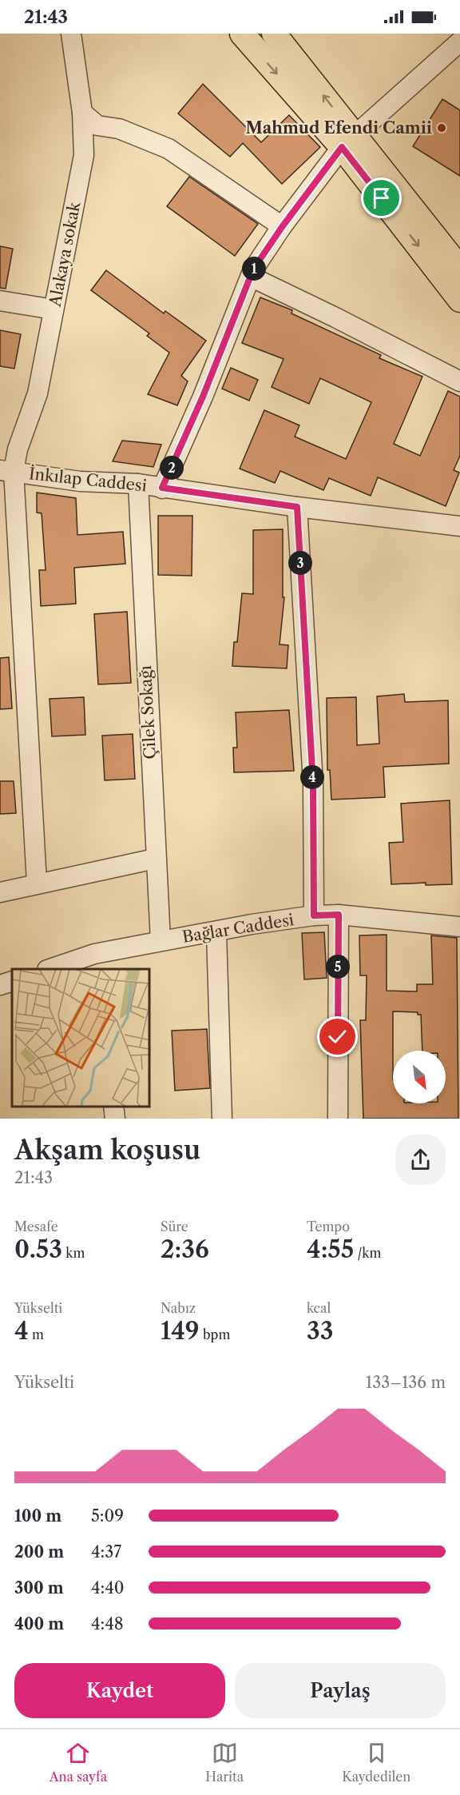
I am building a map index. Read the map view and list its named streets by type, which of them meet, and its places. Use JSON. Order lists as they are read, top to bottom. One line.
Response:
{"streets":{"street":["Alakaya sokak","İnkılap Caddesi","Çilek Sokağı","Bağlar Caddesi"]},"crossings":[["Alakaya sokak","İnkılap Caddesi"],["İnkılap Caddesi","Çilek Sokağı"],["Çilek Sokağı","Bağlar Caddesi"]],"places":["Mahmud Efendi Camii"],"north":"bottom right","page":{"status":"21:43","pins":["1","2","3","4","5"],"heading":["Akşam koşusu","21:43"],"stats":[["Mesafe","0.53 km"],["Süre","2:36"],["Tempo","4:55 /km"],["Yükselti","4 m"],["Nabız","149 bpm"],["kcal","33"]],"chart":["Yükselti","133–136 m"],"list":[{"name":"100 m","note":"5:09"},{"name":"200 m","note":"4:37"},{"name":"300 m","note":"4:40"},{"name":"400 m","note":"4:48"}],"buttons":["Kaydet","Paylaş"],"tabs":["Ana sayfa","Harita","Kaydedilen"]}}
